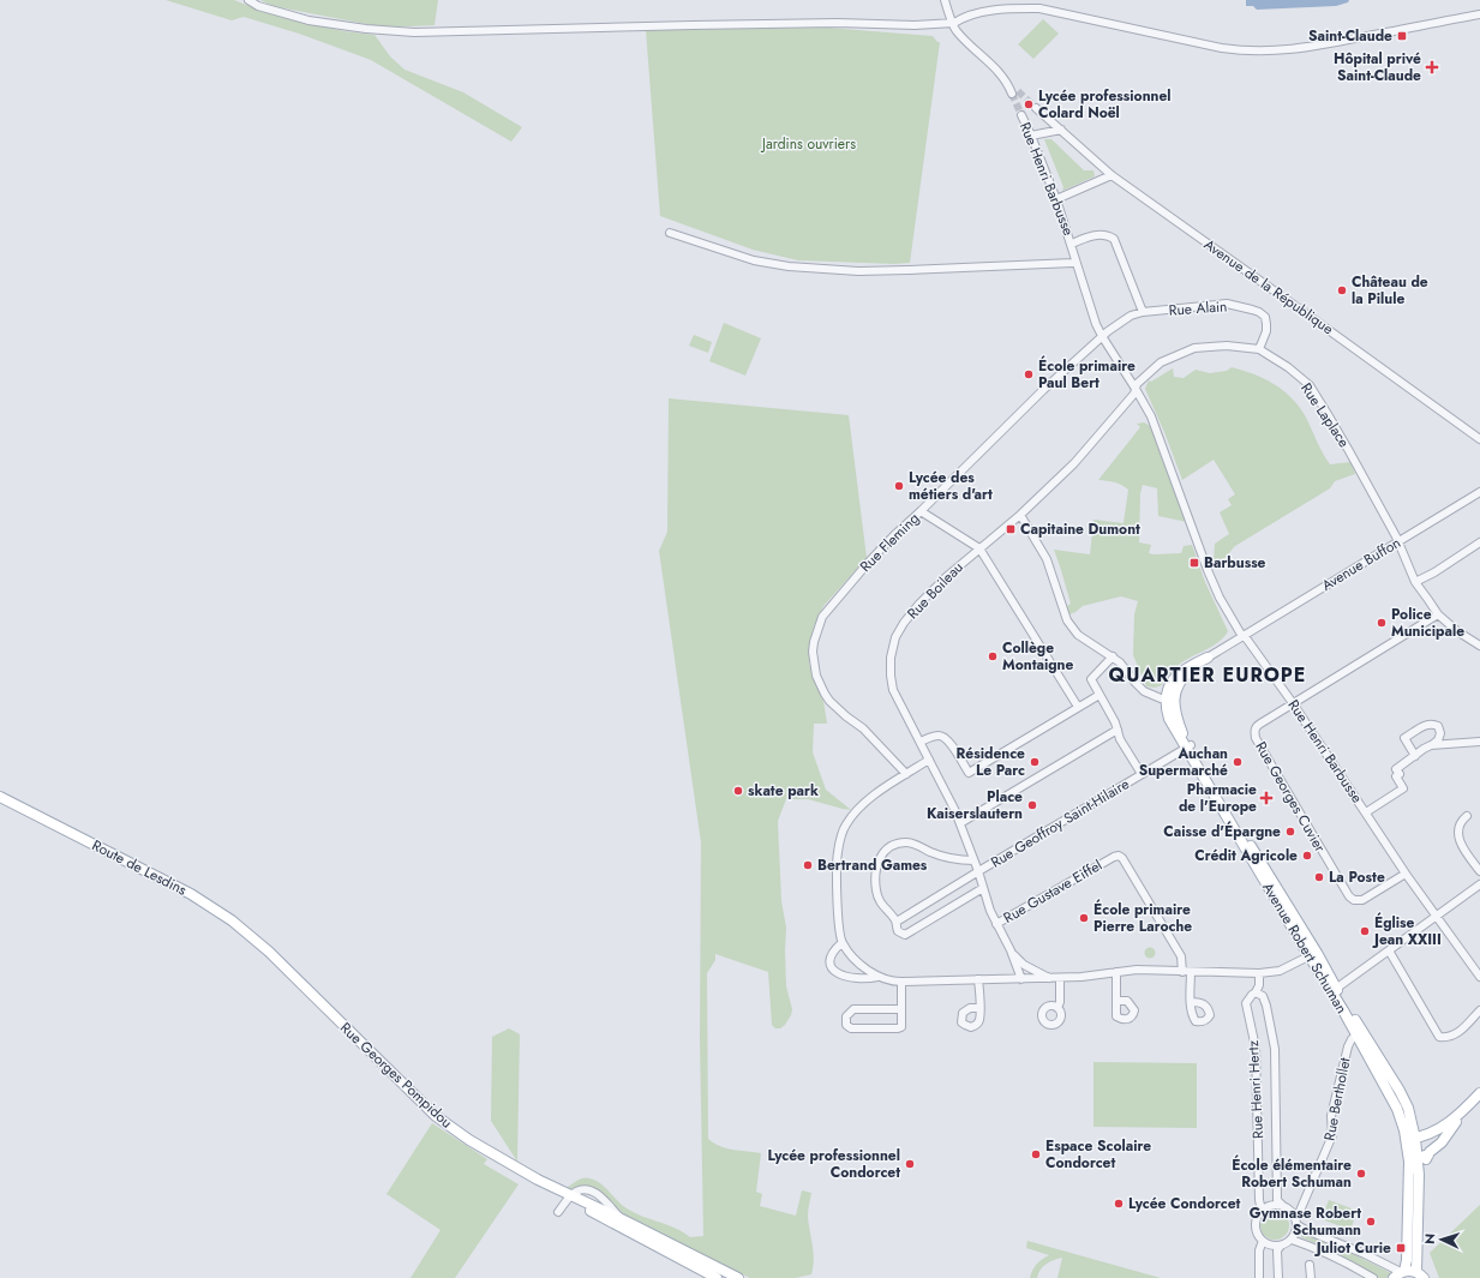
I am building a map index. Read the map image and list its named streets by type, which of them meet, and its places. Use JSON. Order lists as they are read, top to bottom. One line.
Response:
{"streets":{"main road":["Route de Lesdins","Avenue Robert Schuman","Rue Georges Pompidou"],"street":["Rue Henri Barbusse","Avenue de la République","Rue Alain","Rue Laplace","Rue Fleming","Avenue Buffon","Rue Boileau","Rue Georges Cuvier","Rue Geoffroy Saint-Hilaire","Rue Gustave Eiffel","Rue Henri Hertz","Rue Berthollet"]},"crossings":[["Rue Henri Barbusse","Rue Alain"],["Rue Henri Barbusse","Rue Laplace"],["Rue Henri Barbusse","Rue Fleming"],["Rue Henri Barbusse","Avenue Buffon"],["Rue Henri Barbusse","Rue Boileau"],["Rue Henri Barbusse","Rue Georges Cuvier"],["Rue Alain","Rue Laplace"],["Rue Alain","Rue Fleming"],["Rue Laplace","Avenue Buffon"],["Rue Laplace","Rue Boileau"],["Rue Boileau","Rue Geoffroy Saint-Hilaire"],["Rue Boileau","Rue Gustave Eiffel"],["Rue Geoffroy Saint-Hilaire","Avenue Robert Schuman"],["Route de Lesdins","Rue Georges Pompidou"],["Avenue Robert Schuman","Rue Berthollet"],["Rue Henri Hertz","Rue Berthollet"]],"districts":["QUARTIER EUROPE"],"parks":["Jardins ouvriers"],"places":{"transit":["Saint-Claude","Capitaine Dumont","Barbusse","Juliot Curie"],"health":["Hôpital privé Saint-Claude","Pharmacie de l'Europe"],"other":["Lycée professionnel Colard Noël","Château de la Pilule","École primaire Paul Bert","Lycée des métiers d'art","Police Municipale","Collège Montaigne","Résidence Le Parc","Auchan Supermarché","skate park","Place Kaiserslautern","Caisse d'Épargne","Crédit Agricole","Bertrand Games","La Poste","École primaire Pierre Laroche","Église Jean XXIII","Espace Scolaire Condorcet","Lycée professionnel Condorcet","École élémentaire Robert Schuman","Lycée Condorcet","Gymnase Robert Schumann"]},"north":"left"}
